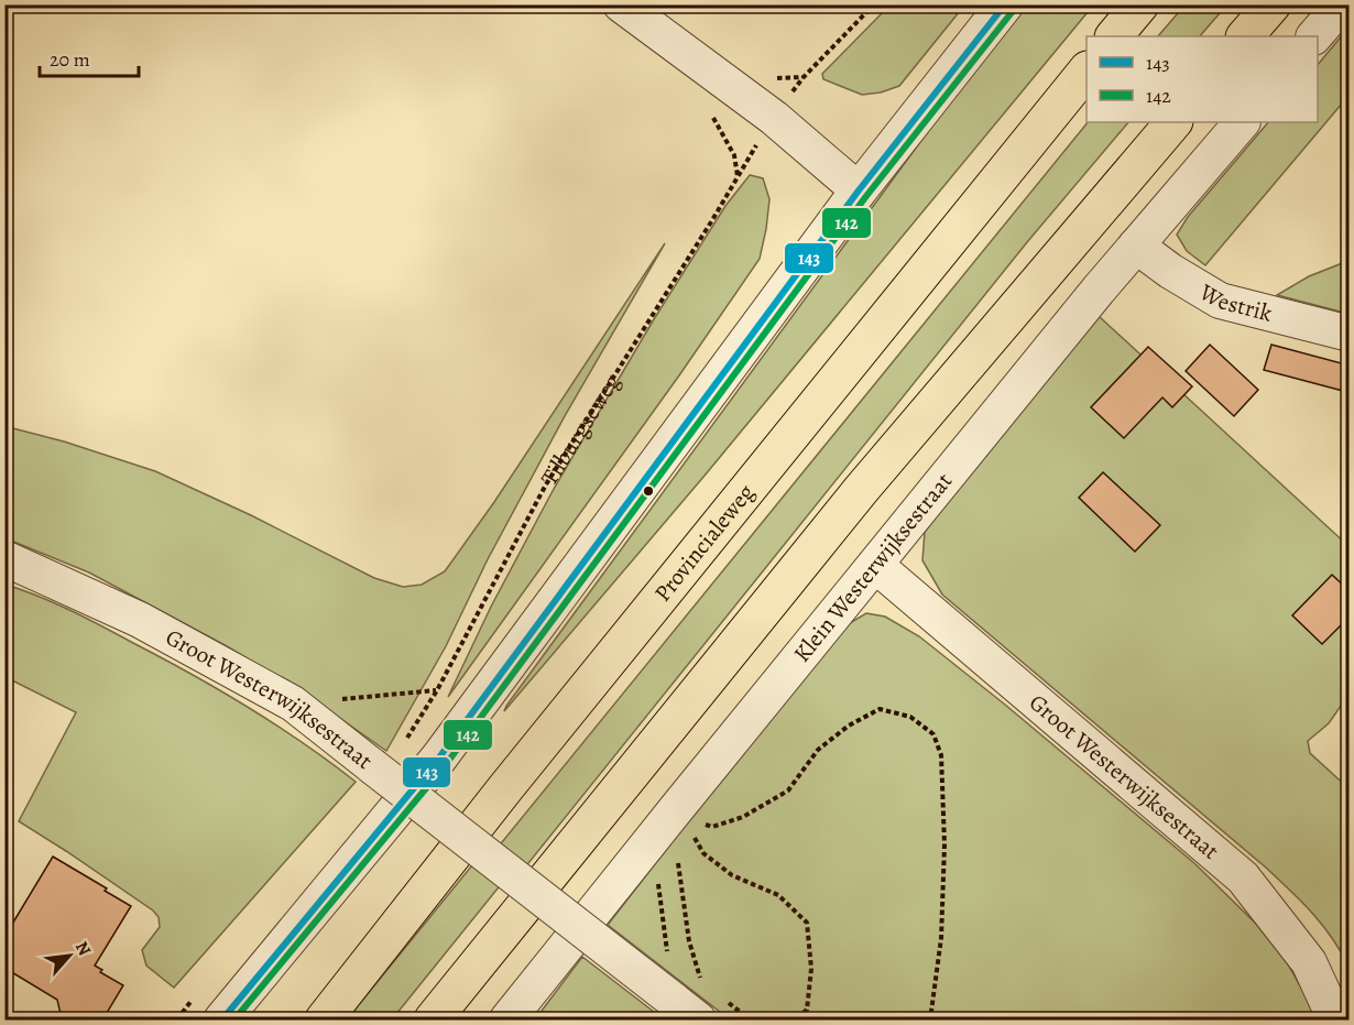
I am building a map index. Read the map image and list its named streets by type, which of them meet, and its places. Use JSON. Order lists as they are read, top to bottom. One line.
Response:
{"streets":{"highway":["Provincialeweg"],"street":["Westrik","Klein Westerwijksestraat","Groot Westerwijksestraat"],"path":["Tilburgseweg"]},"crossings":[["Westrik","Klein Westerwijksestraat"],["Tilburgseweg","Groot Westerwijksestraat"],["Klein Westerwijksestraat","Groot Westerwijksestraat"]],"lines":["transit line 143","transit line 142"],"legend":["143","142"],"scale_bar":"20 m","north":"top right"}
